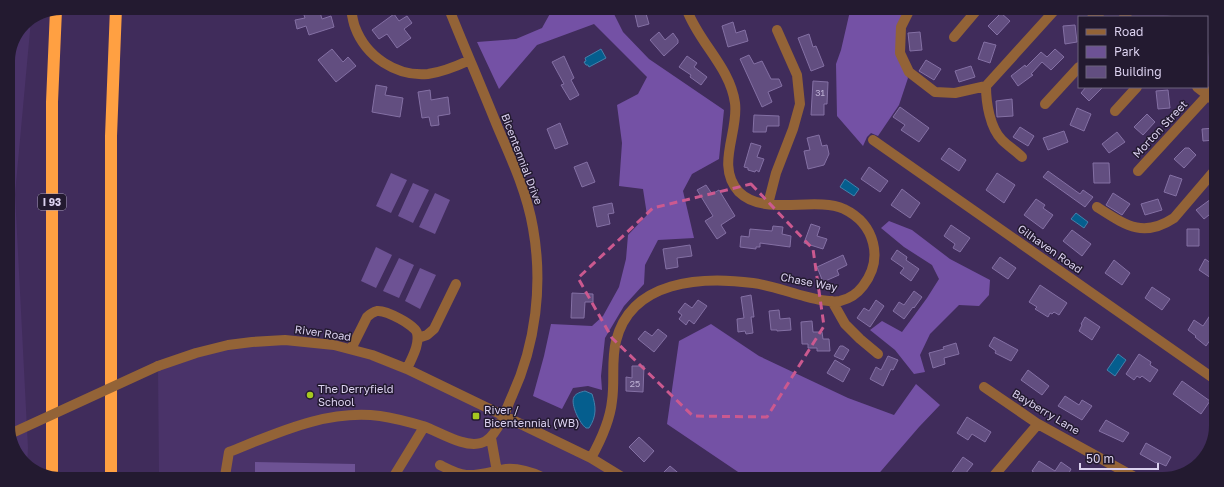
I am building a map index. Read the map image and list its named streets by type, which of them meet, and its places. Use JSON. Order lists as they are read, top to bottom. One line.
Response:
{"streets":{"highway":["I 93"],"street":["Morton Street","Bicentennial Drive","Gilhaven Road","Chase Way","River Road","Bayberry Lane"]},"crossings":[["Bicentennial Drive","River Road"],["Chase Way","River Road"]],"places":{"other":["The Derryfield School"],"transit":["River / Bicentennial (WB)"]},"house_numbers":["31","25"],"legend":["Road","Park","Building"],"scale_bar":"50 m"}
